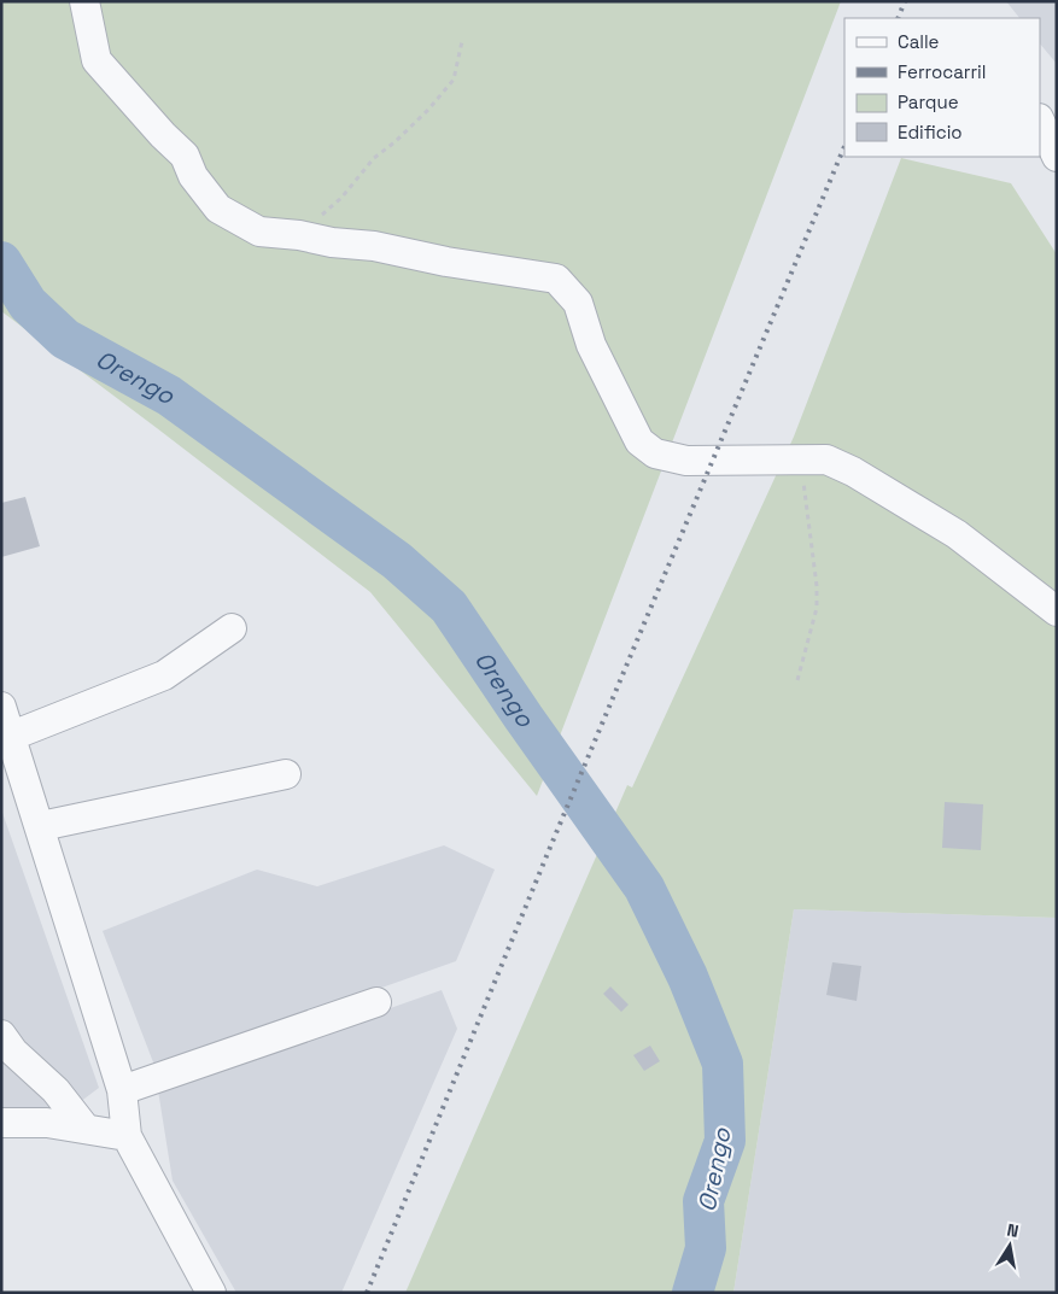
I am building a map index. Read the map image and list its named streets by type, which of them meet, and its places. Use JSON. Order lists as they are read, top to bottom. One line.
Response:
{"water":["Orengo"],"legend":["Calle","Ferrocarril","Parque","Edificio"],"north":"top"}
